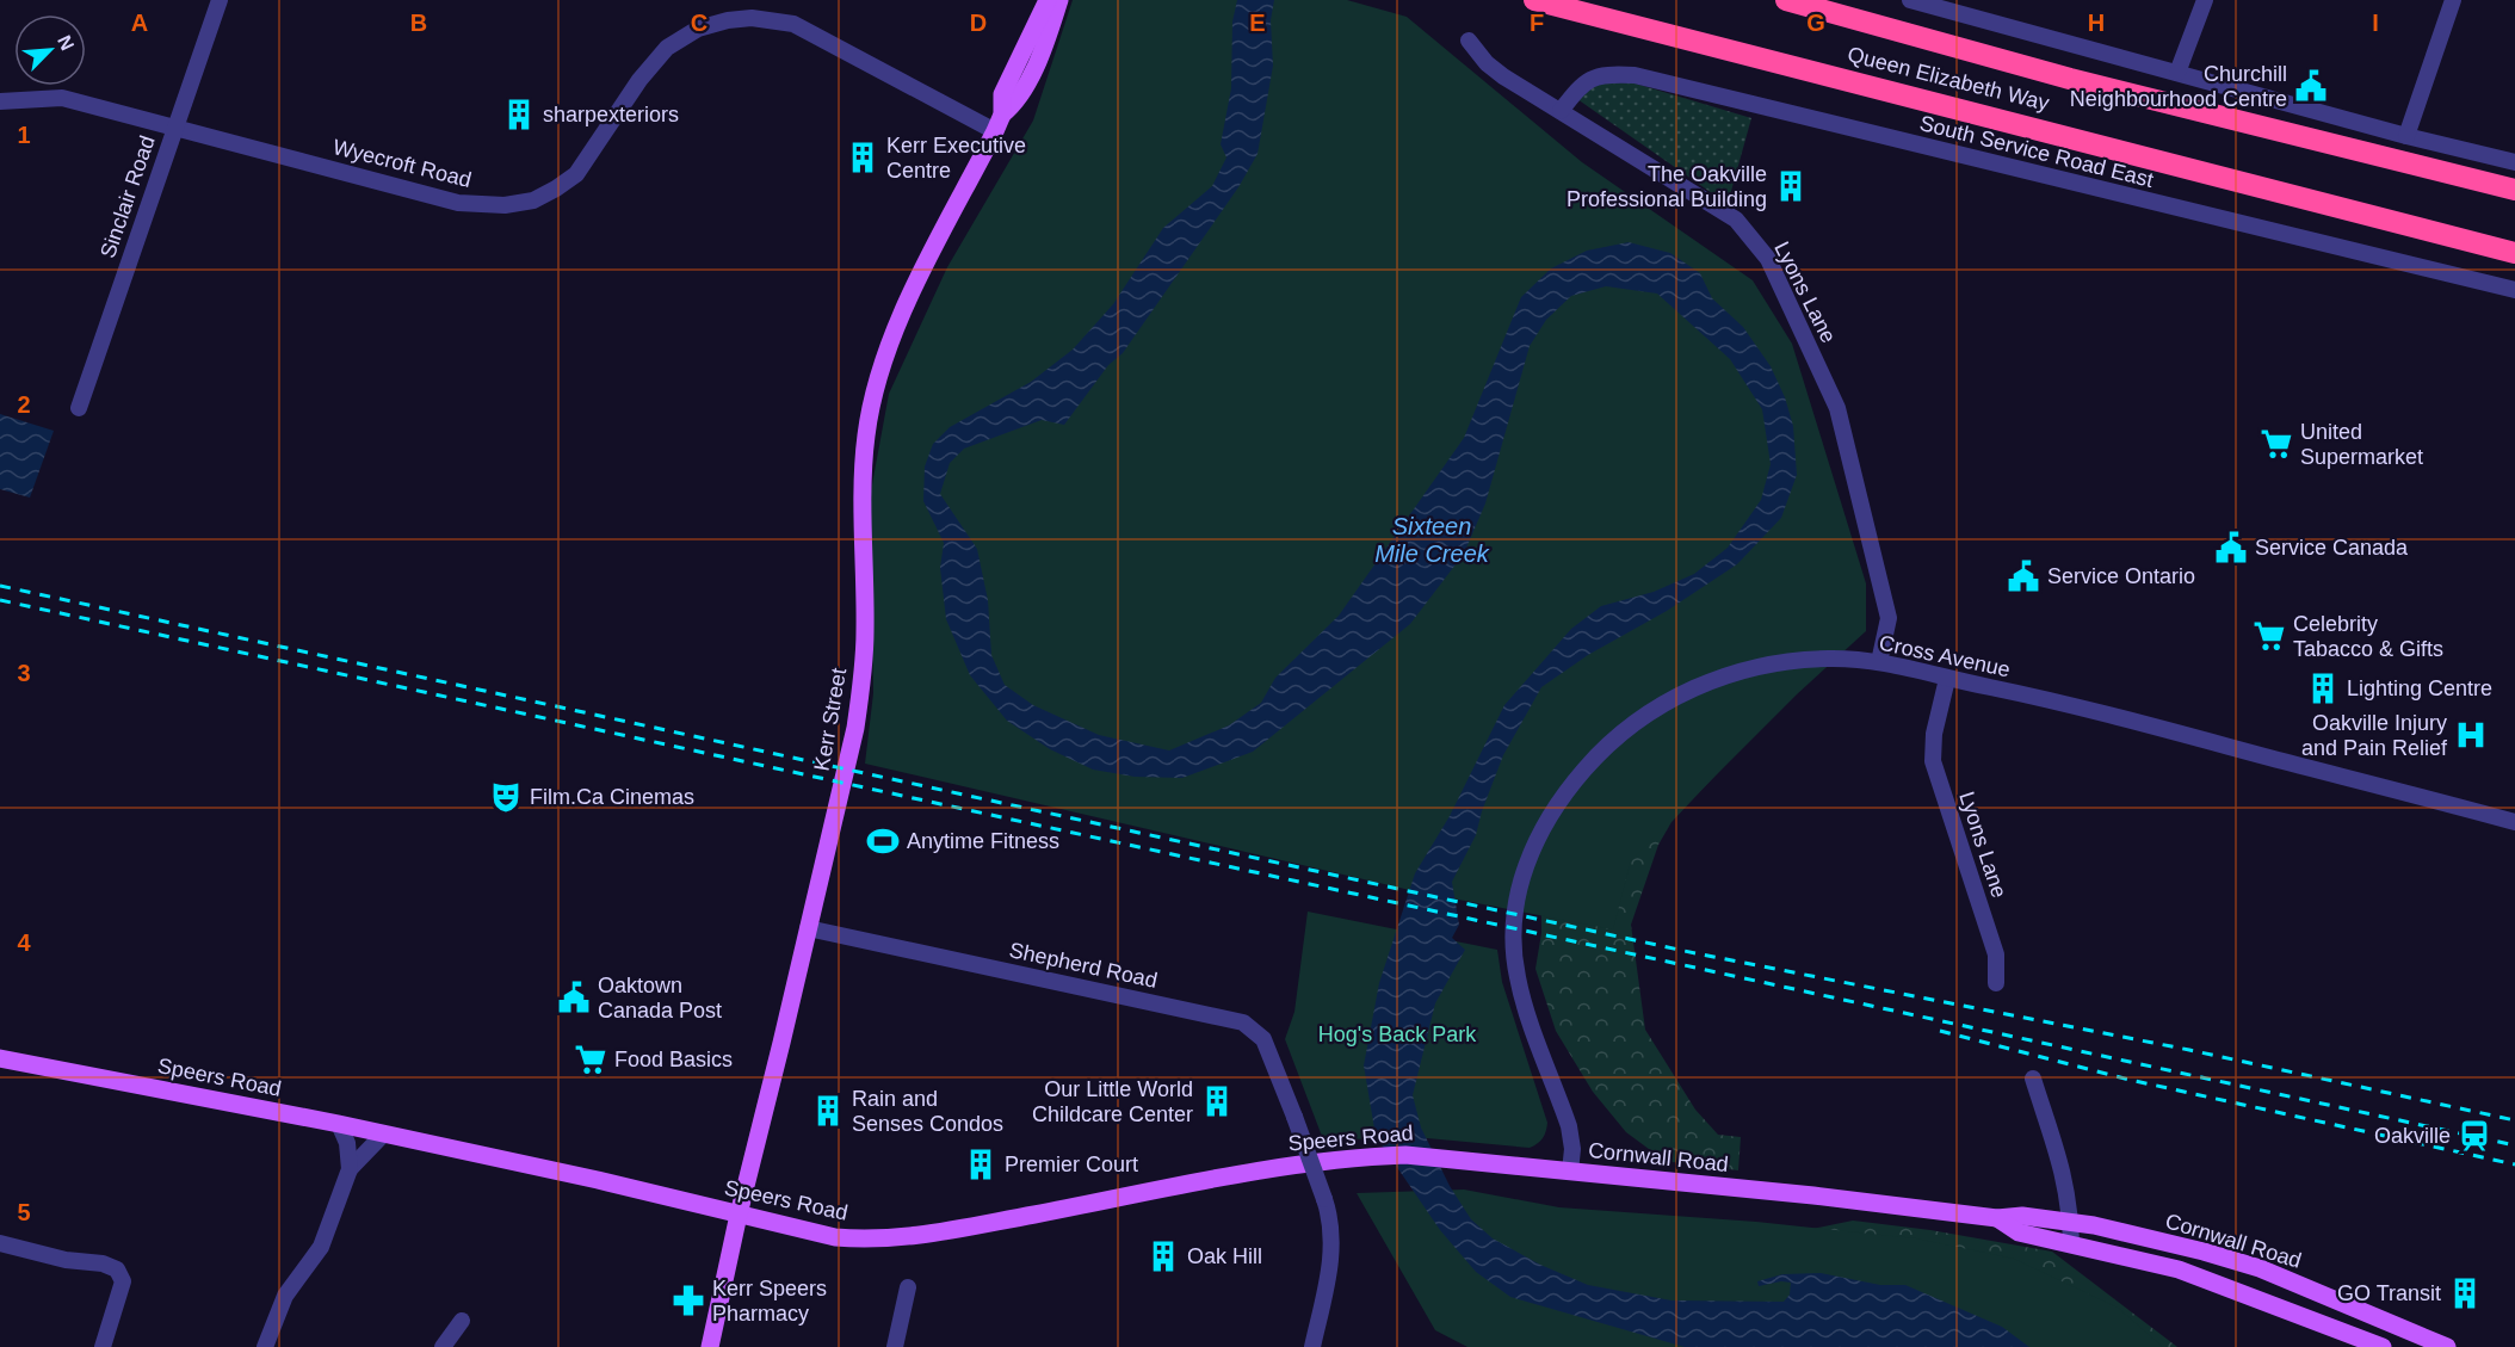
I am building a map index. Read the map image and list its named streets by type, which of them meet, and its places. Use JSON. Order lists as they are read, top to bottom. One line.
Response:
{"streets":{"highway":["Queen Elizabeth Way"],"main road":["Kerr Street","Speers Road","Cornwall Road"],"street":["South Service Road East","Wyecroft Road","Sinclair Road","Lyons Lane","Cross Avenue","Shepherd Road"]},"crossings":[["South Service Road East","Lyons Lane"],["Wyecroft Road","Sinclair Road"],["Wyecroft Road","Kerr Street"],["Lyons Lane","Cross Avenue"],["Cross Avenue","Speers Road"],["Cross Avenue","Cornwall Road"],["Kerr Street","Shepherd Road"],["Kerr Street","Speers Road"],["Speers Road","Cornwall Road"]],"water":["Sixteen Mile Creek"],"parks":["Hog's Back Park"],"places":{"public building":["Churchill Neighbourhood Centre","Service Canada","Service Ontario","Oaktown Canada Post"],"building":["sharpexteriors","Kerr Executive Centre","The Oakville Professional Building","Lighting Centre","Our Little World Childcare Center","Rain and Senses Condos","Premier Court","Oak Hill","GO Transit"],"supermarket":["United Supermarket","Celebrity Tabacco & Gifts","Food Basics"],"hospital":["Oakville Injury and Pain Relief"],"theatre":["Film.Ca Cinemas"],"sports":["Anytime Fitness"],"station":["Oakville"],"pharmacy":["Kerr Speers Pharmacy"]},"north":"top right","grid":{"columns":["A","B","C","D","E","F","G","H","I"],"rows":["1","2","3","4","5"]}}
